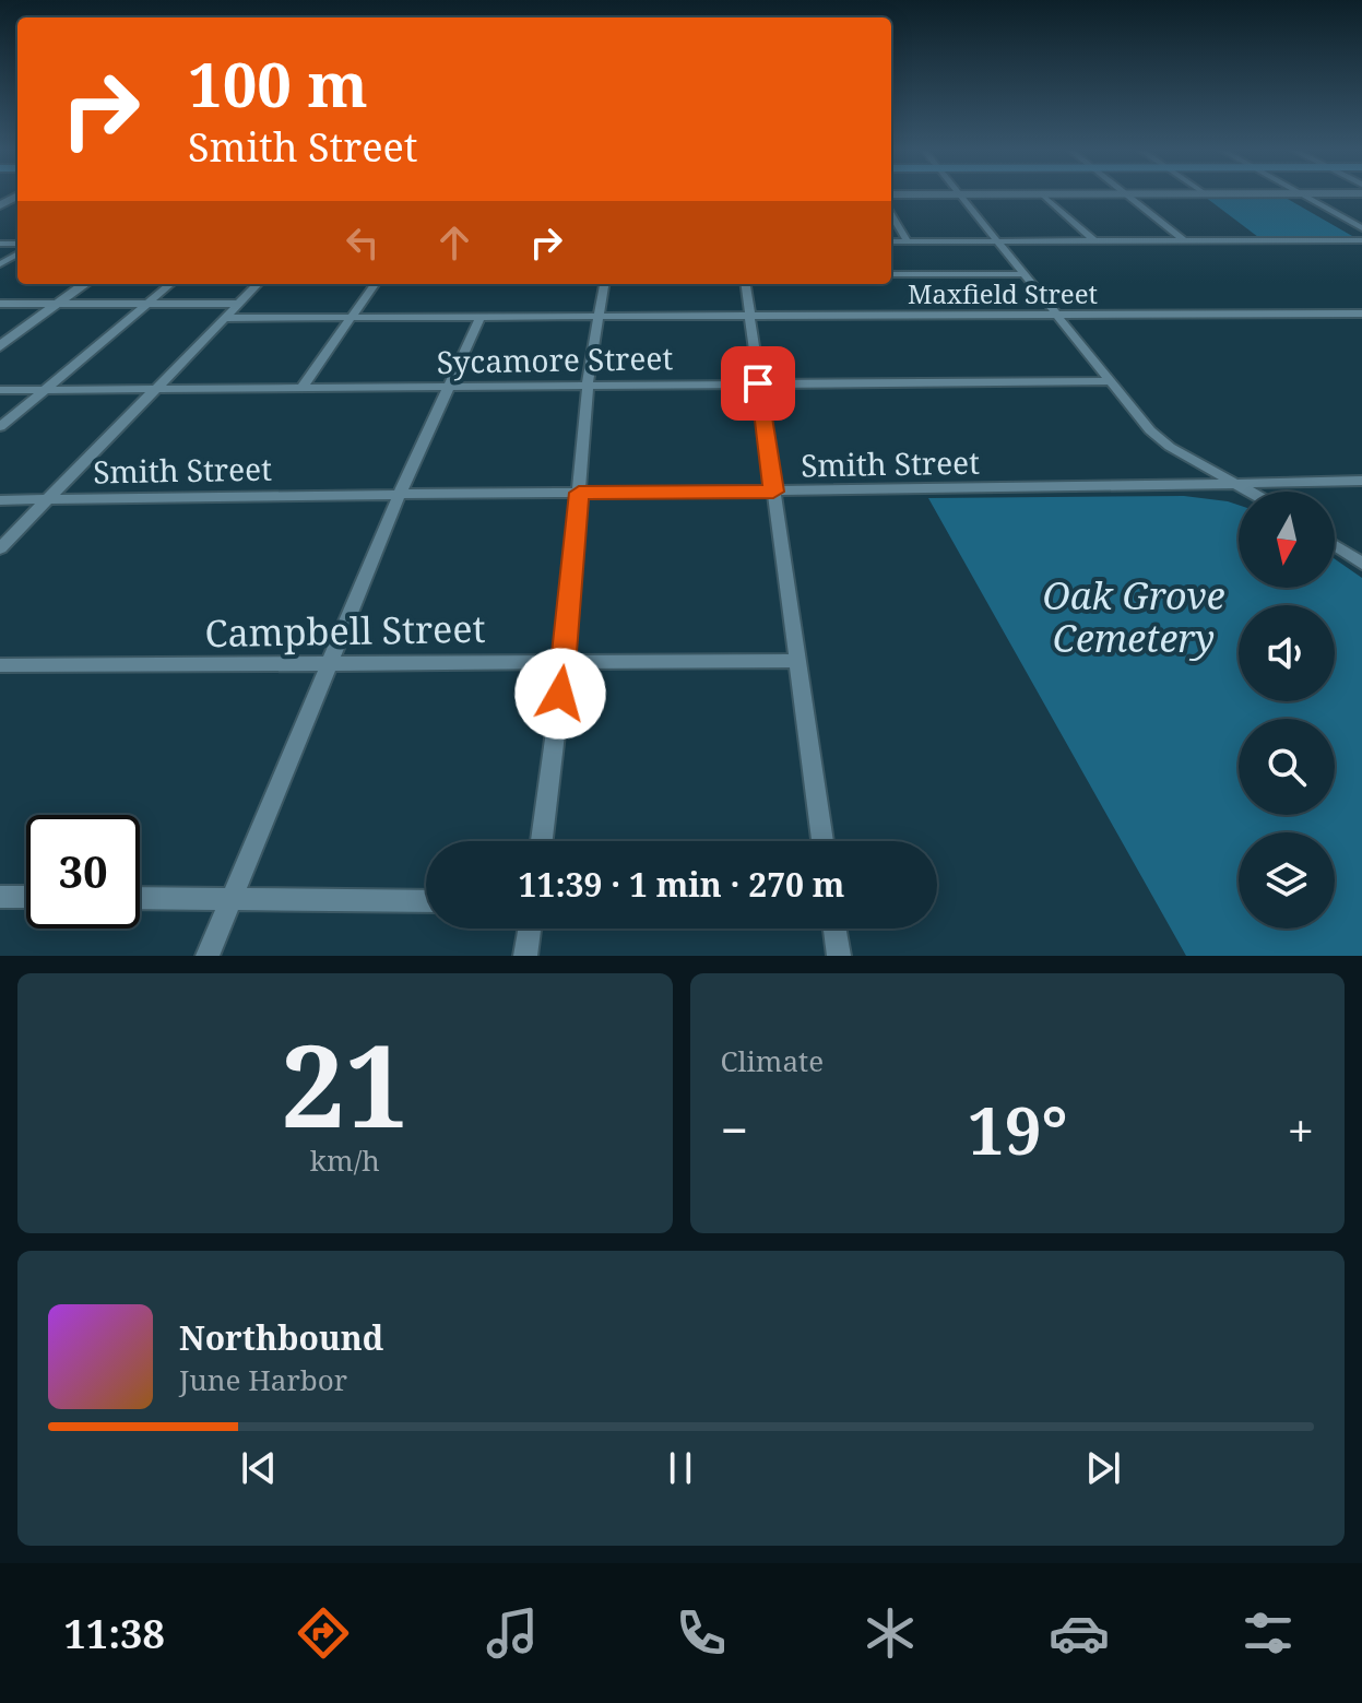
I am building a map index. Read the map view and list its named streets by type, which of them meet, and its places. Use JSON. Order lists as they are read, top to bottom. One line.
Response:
{"streets":{"street":["Maxfield Street","Sycamore Street","Smith Street","Campbell Street"]},"parks":["Oak Grove Cemetery"],"north":"bottom","page":{"turn":["100 m","Smith Street"],"limit":"30","trip":"11:39 · 1 min · 270 m","tile":[["21","km/h"],"Climate"],"heat":["−","19°","+"],"song":["Northbound","June Harbor"],"tabs":"11:38"}}
